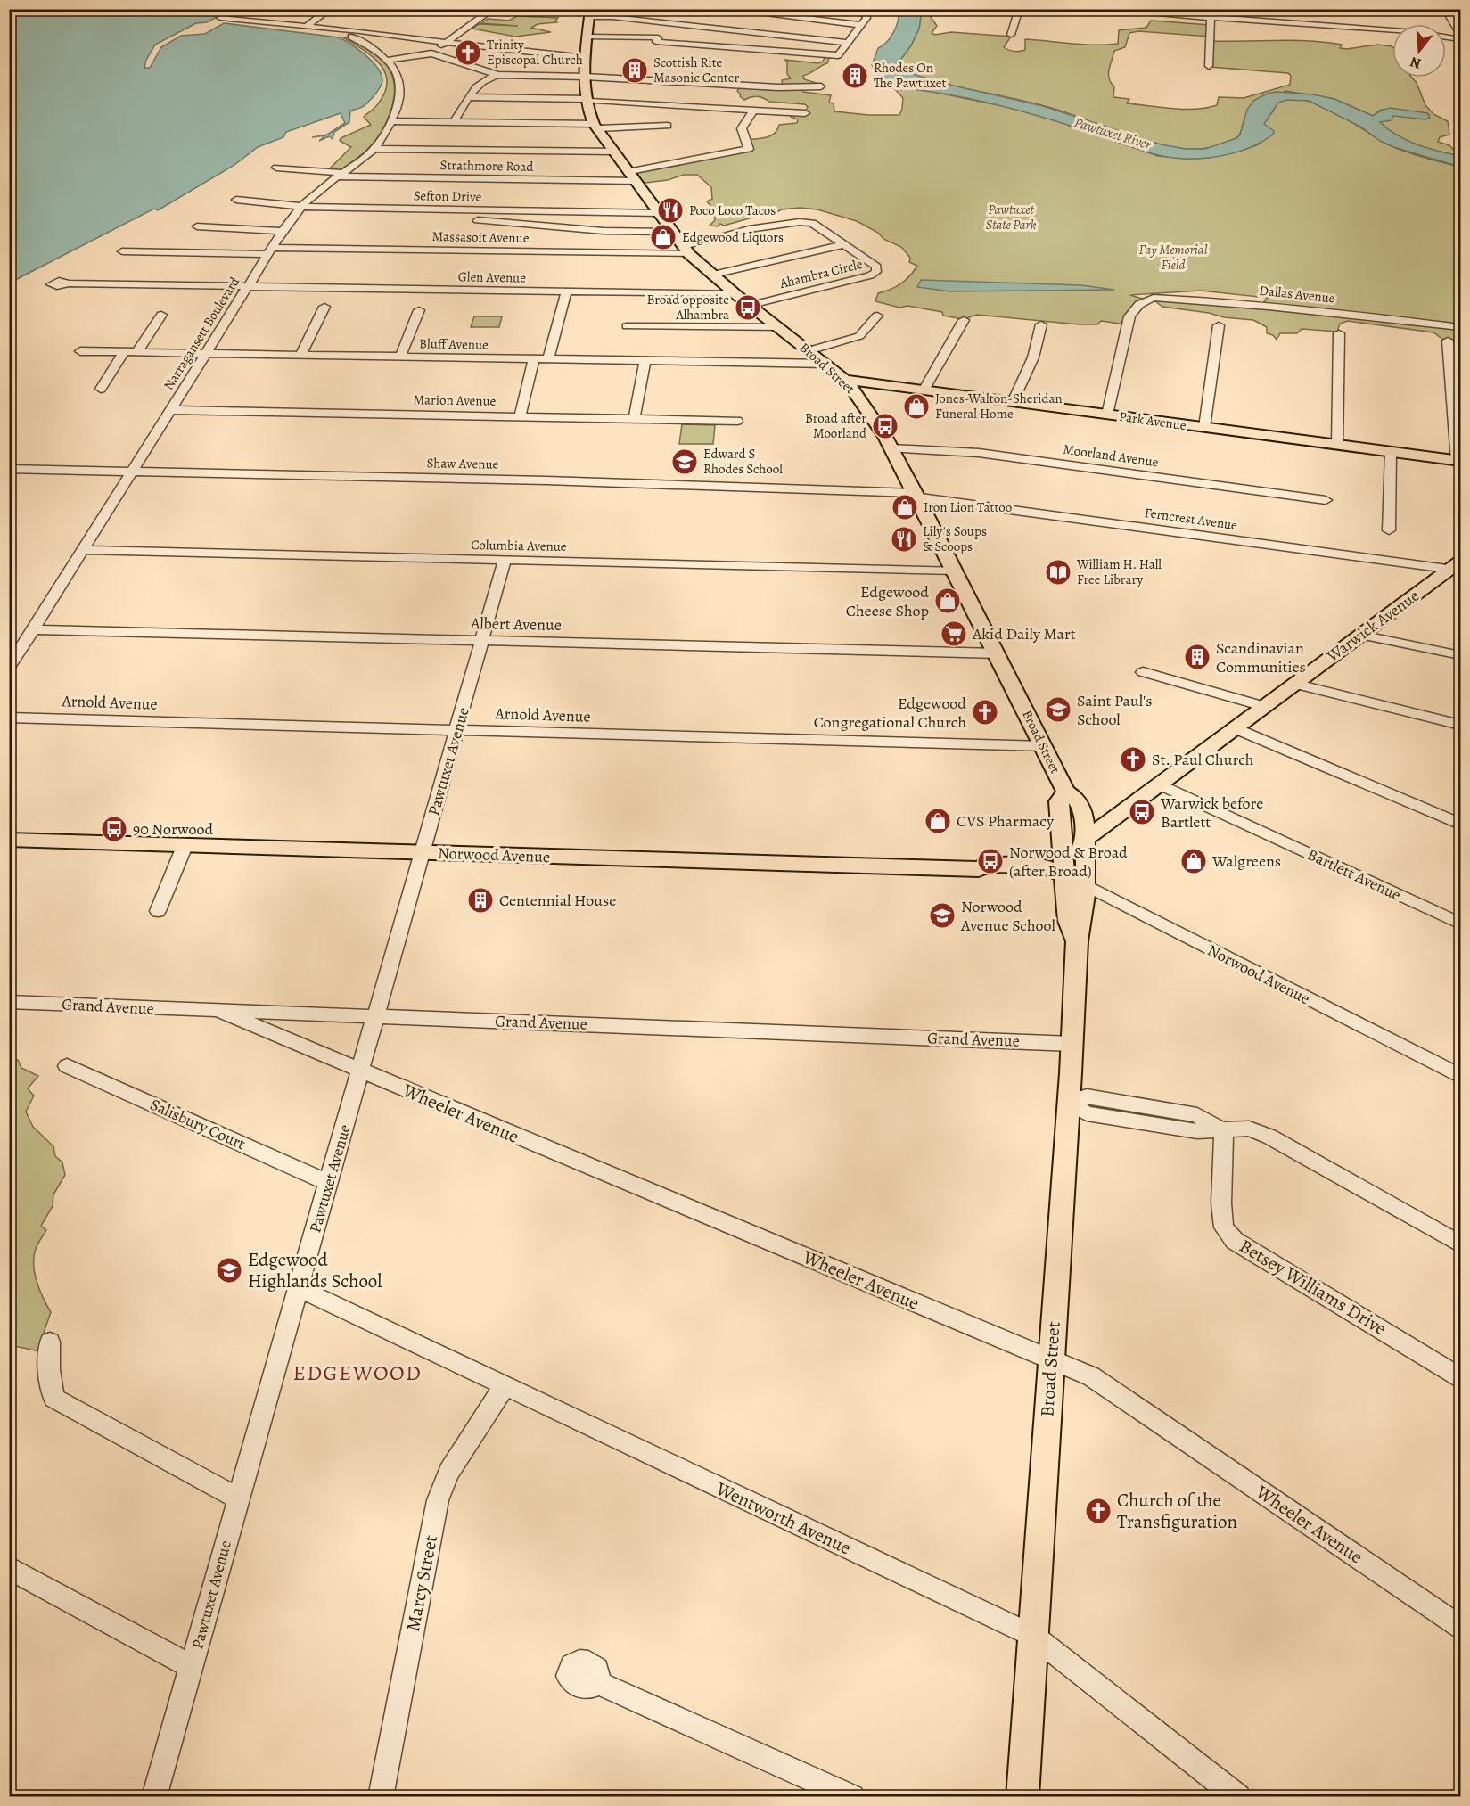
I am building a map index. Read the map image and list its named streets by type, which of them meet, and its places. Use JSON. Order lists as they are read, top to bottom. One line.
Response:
{"streets":{"main road":["Broad Street","Park Avenue","Warwick Avenue","Norwood Avenue"],"street":["Strathmore Road","Sefton Drive","Massasoit Avenue","Ahambra Circle","Glen Avenue","Dallas Avenue","Narragansett Boulevard","Bluff Avenue","Marion Avenue","Moorland Avenue","Shaw Avenue","Ferncrest Avenue","Columbia Avenue","Albert Avenue","Arnold Avenue","Pawtuxet Avenue","Bartlett Avenue","Grand Avenue","Wheeler Avenue","Salisbury Court","Betsey Williams Drive","Wentworth Avenue","Marcy Street"]},"crossings":[["Strathmore Road","Narragansett Boulevard"],["Strathmore Road","Broad Street"],["Sefton Drive","Narragansett Boulevard"],["Sefton Drive","Broad Street"],["Massasoit Avenue","Ahambra Circle"],["Massasoit Avenue","Narragansett Boulevard"],["Massasoit Avenue","Broad Street"],["Ahambra Circle","Broad Street"],["Glen Avenue","Narragansett Boulevard"],["Glen Avenue","Broad Street"],["Dallas Avenue","Park Avenue"],["Narragansett Boulevard","Bluff Avenue"],["Narragansett Boulevard","Marion Avenue"],["Narragansett Boulevard","Shaw Avenue"],["Narragansett Boulevard","Columbia Avenue"],["Narragansett Boulevard","Albert Avenue"],["Bluff Avenue","Broad Street"],["Broad Street","Park Avenue"],["Broad Street","Moorland Avenue"],["Broad Street","Shaw Avenue"],["Broad Street","Ferncrest Avenue"],["Broad Street","Columbia Avenue"],["Broad Street","Albert Avenue"],["Broad Street","Warwick Avenue"],["Broad Street","Arnold Avenue"],["Broad Street","Norwood Avenue"],["Broad Street","Grand Avenue"],["Broad Street","Wheeler Avenue"],["Broad Street","Wentworth Avenue"],["Shaw Avenue","Ferncrest Avenue"],["Ferncrest Avenue","Warwick Avenue"],["Columbia Avenue","Pawtuxet Avenue"],["Albert Avenue","Pawtuxet Avenue"],["Warwick Avenue","Norwood Avenue"],["Warwick Avenue","Bartlett Avenue"],["Arnold Avenue","Pawtuxet Avenue"],["Pawtuxet Avenue","Norwood Avenue"],["Pawtuxet Avenue","Grand Avenue"],["Pawtuxet Avenue","Wheeler Avenue"],["Pawtuxet Avenue","Salisbury Court"],["Pawtuxet Avenue","Wentworth Avenue"],["Grand Avenue","Wheeler Avenue"],["Wentworth Avenue","Marcy Street"]],"districts":["EDGEWOOD"],"water":["Pawtuxet River"],"parks":["Pawtuxet State Park","Fay Memorial Field"],"places":{"church":["Trinity Episcopal Church","Edgewood Congregational Church","St. Paul Church","Church of the Transfiguration"],"building":["Scottish Rite Masonic Center","Rhodes On The Pawtuxet","Scandinavian Communities","Centennial House"],"restaurant":["Poco Loco Tacos","Lily's Soups & Scoops"],"shop":["Edgewood Liquors","Jones-Walton-Sheridan Funeral Home","Iron Lion Tattoo","Edgewood Cheese Shop","CVS Pharmacy","Walgreens"],"bus stop":["Broad opposite Alhambra","Broad after Moorland","Warwick before Bartlett","90 Norwood","Norwood & Broad (after Broad)"],"school or university":["Edward S Rhodes School","Saint Paul's School","Norwood Avenue School","Edgewood Highlands School"],"library":["William H. Hall Free Library"],"supermarket":["Akid Daily Mart"]},"north":"bottom"}
